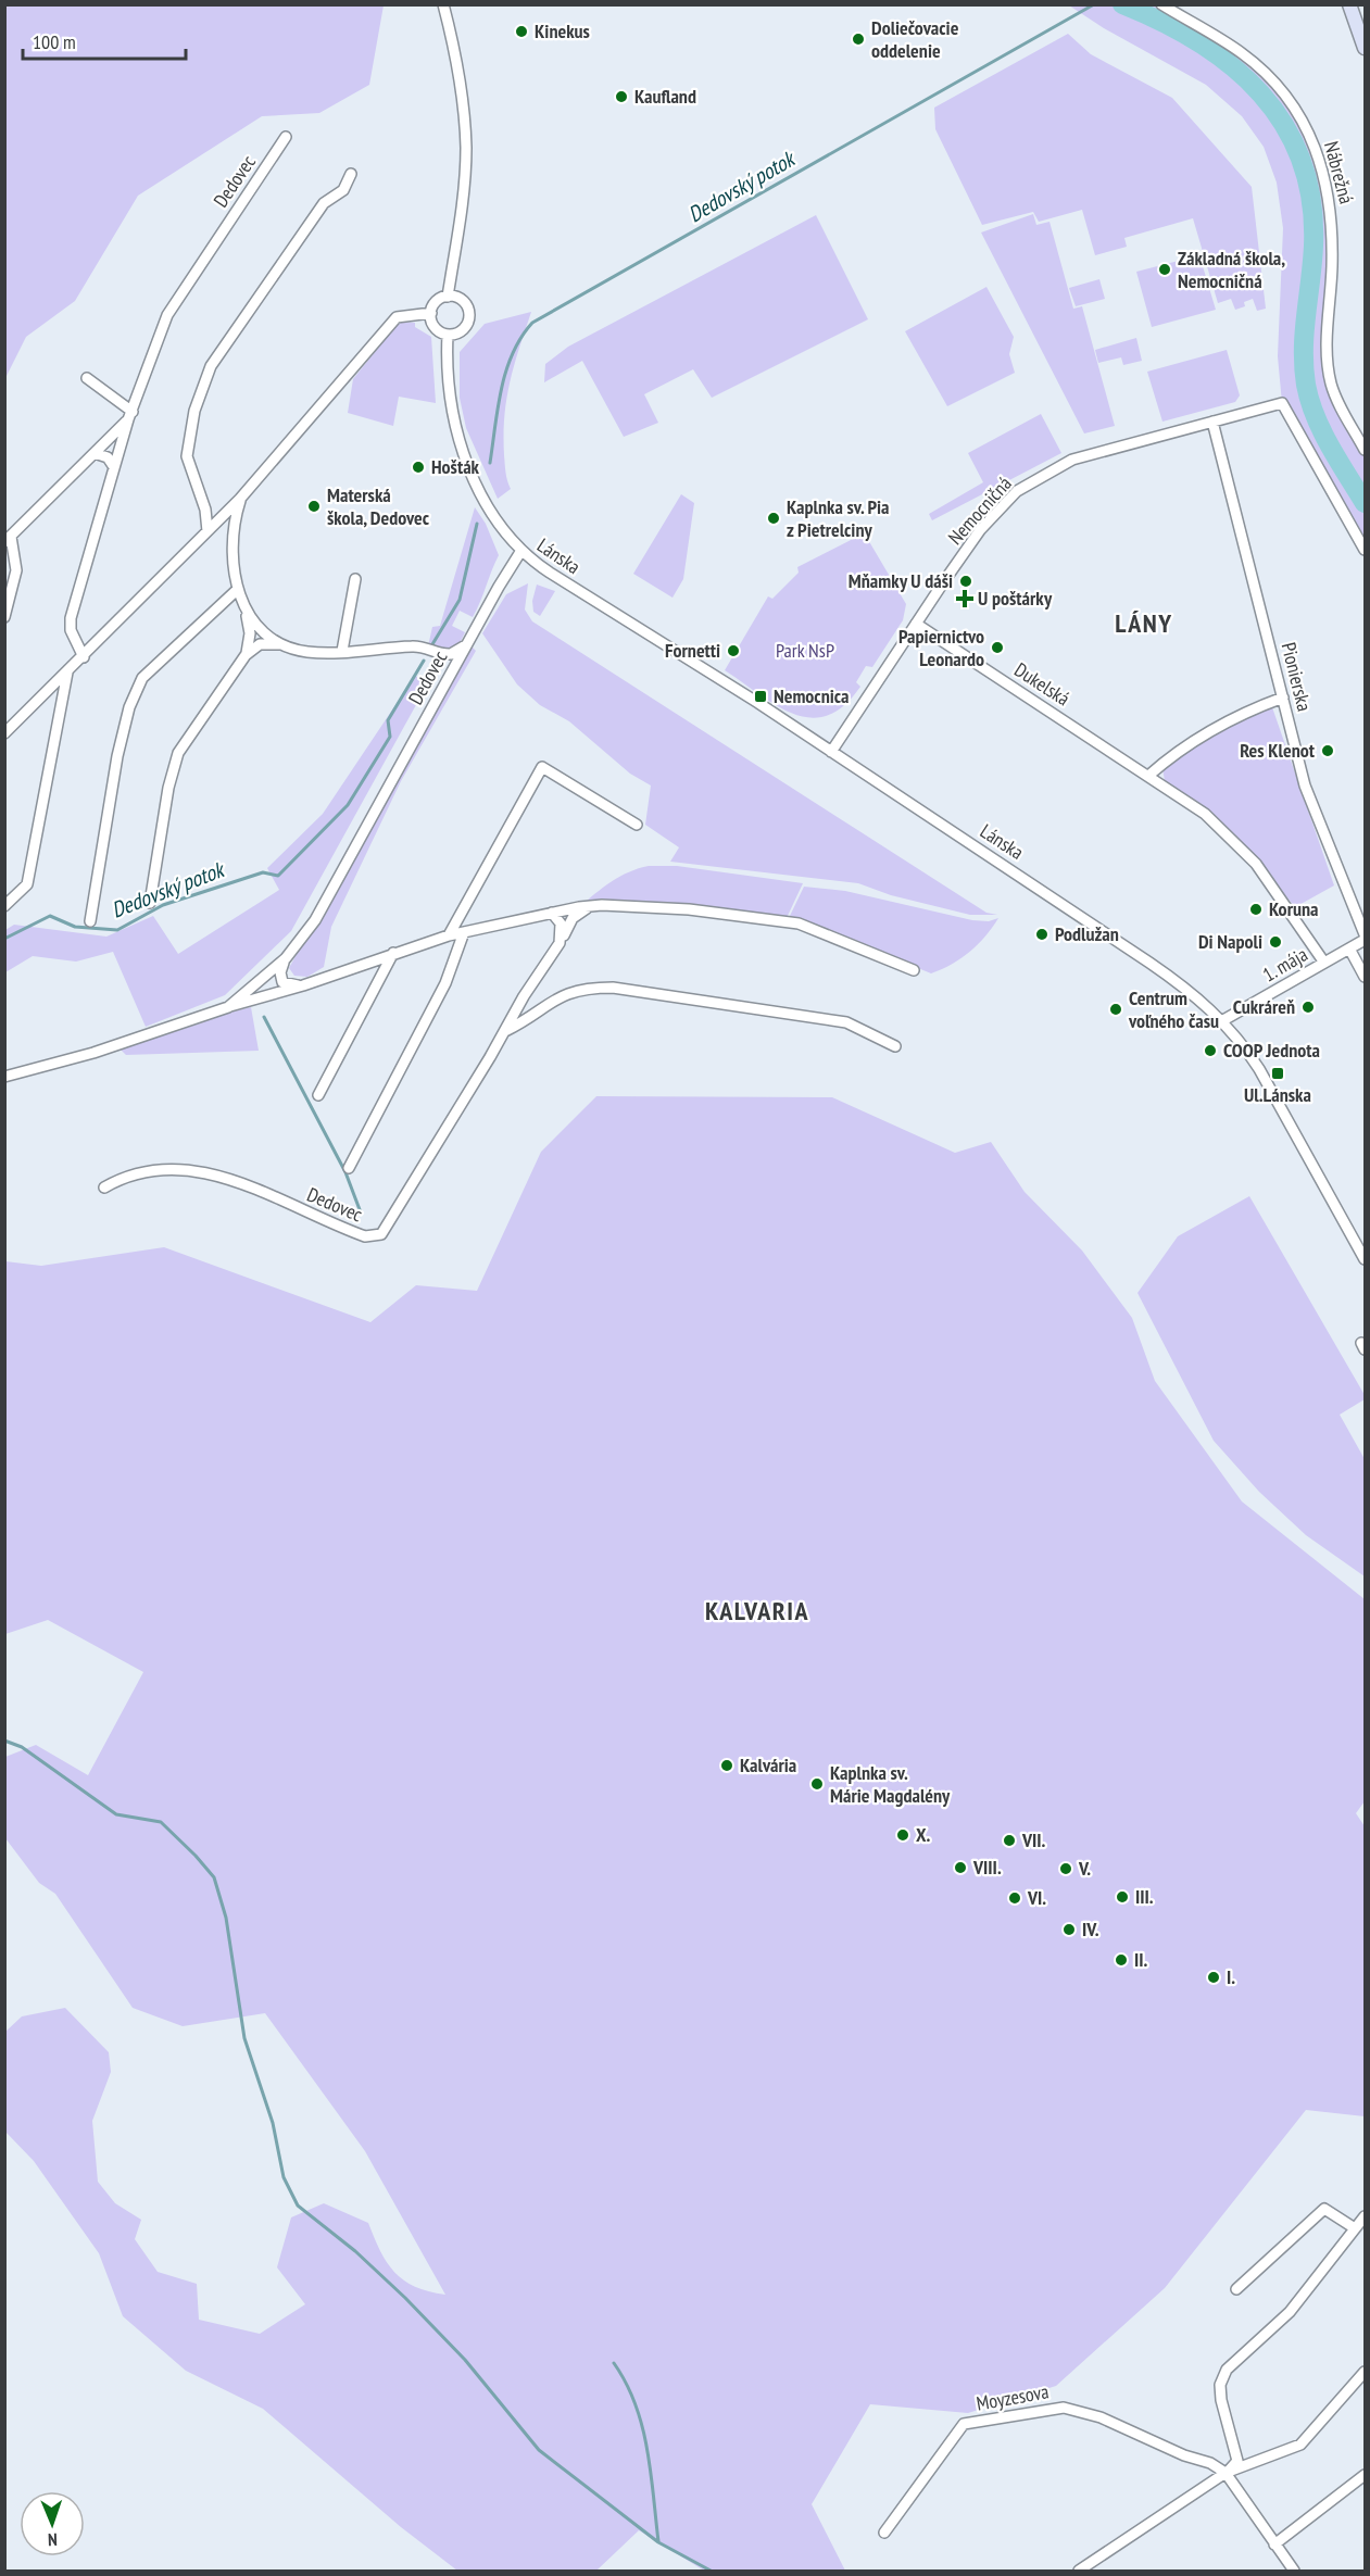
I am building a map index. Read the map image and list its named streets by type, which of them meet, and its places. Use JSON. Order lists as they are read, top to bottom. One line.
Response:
{"streets":{"street":["Nábrežná","Dedovec","Nemocničná","Lánska","Pionierska","Dukelská","1. mája","Moyzesova"]},"crossings":[["Dedovec","Lánska"],["Nemocničná","Lánska"],["Nemocničná","Pionierska"],["Nemocničná","Dukelská"],["Lánska","1. mája"],["Dukelská","1. mája"]],"districts":["LÁNY","KALVARIA"],"water":["Dedovský potok"],"parks":["Park NsP"],"places":{"other":["Kinekus","Doliečovacie oddelenie","Kaufland","Základná škola, Nemocničná","Hošták","Materská škola, Dedovec","Kaplnka sv. Pia z Pietrelciny","Mňamky U dáši","Papiernictvo Leonardo","Fornetti","Res Klenot","Koruna","Podlužan","Di Napoli","Cukráreň","Centrum voľného času","COOP Jednota","Kalvária","Kaplnka sv. Márie Magdalény","X.","VII.","VIII.","V.","III.","VI.","IV.","II.","I."],"health":["U poštárky"],"transit":["Nemocnica","Ul.Lánska"]},"scale_bar":"100 m","north":"bottom"}
